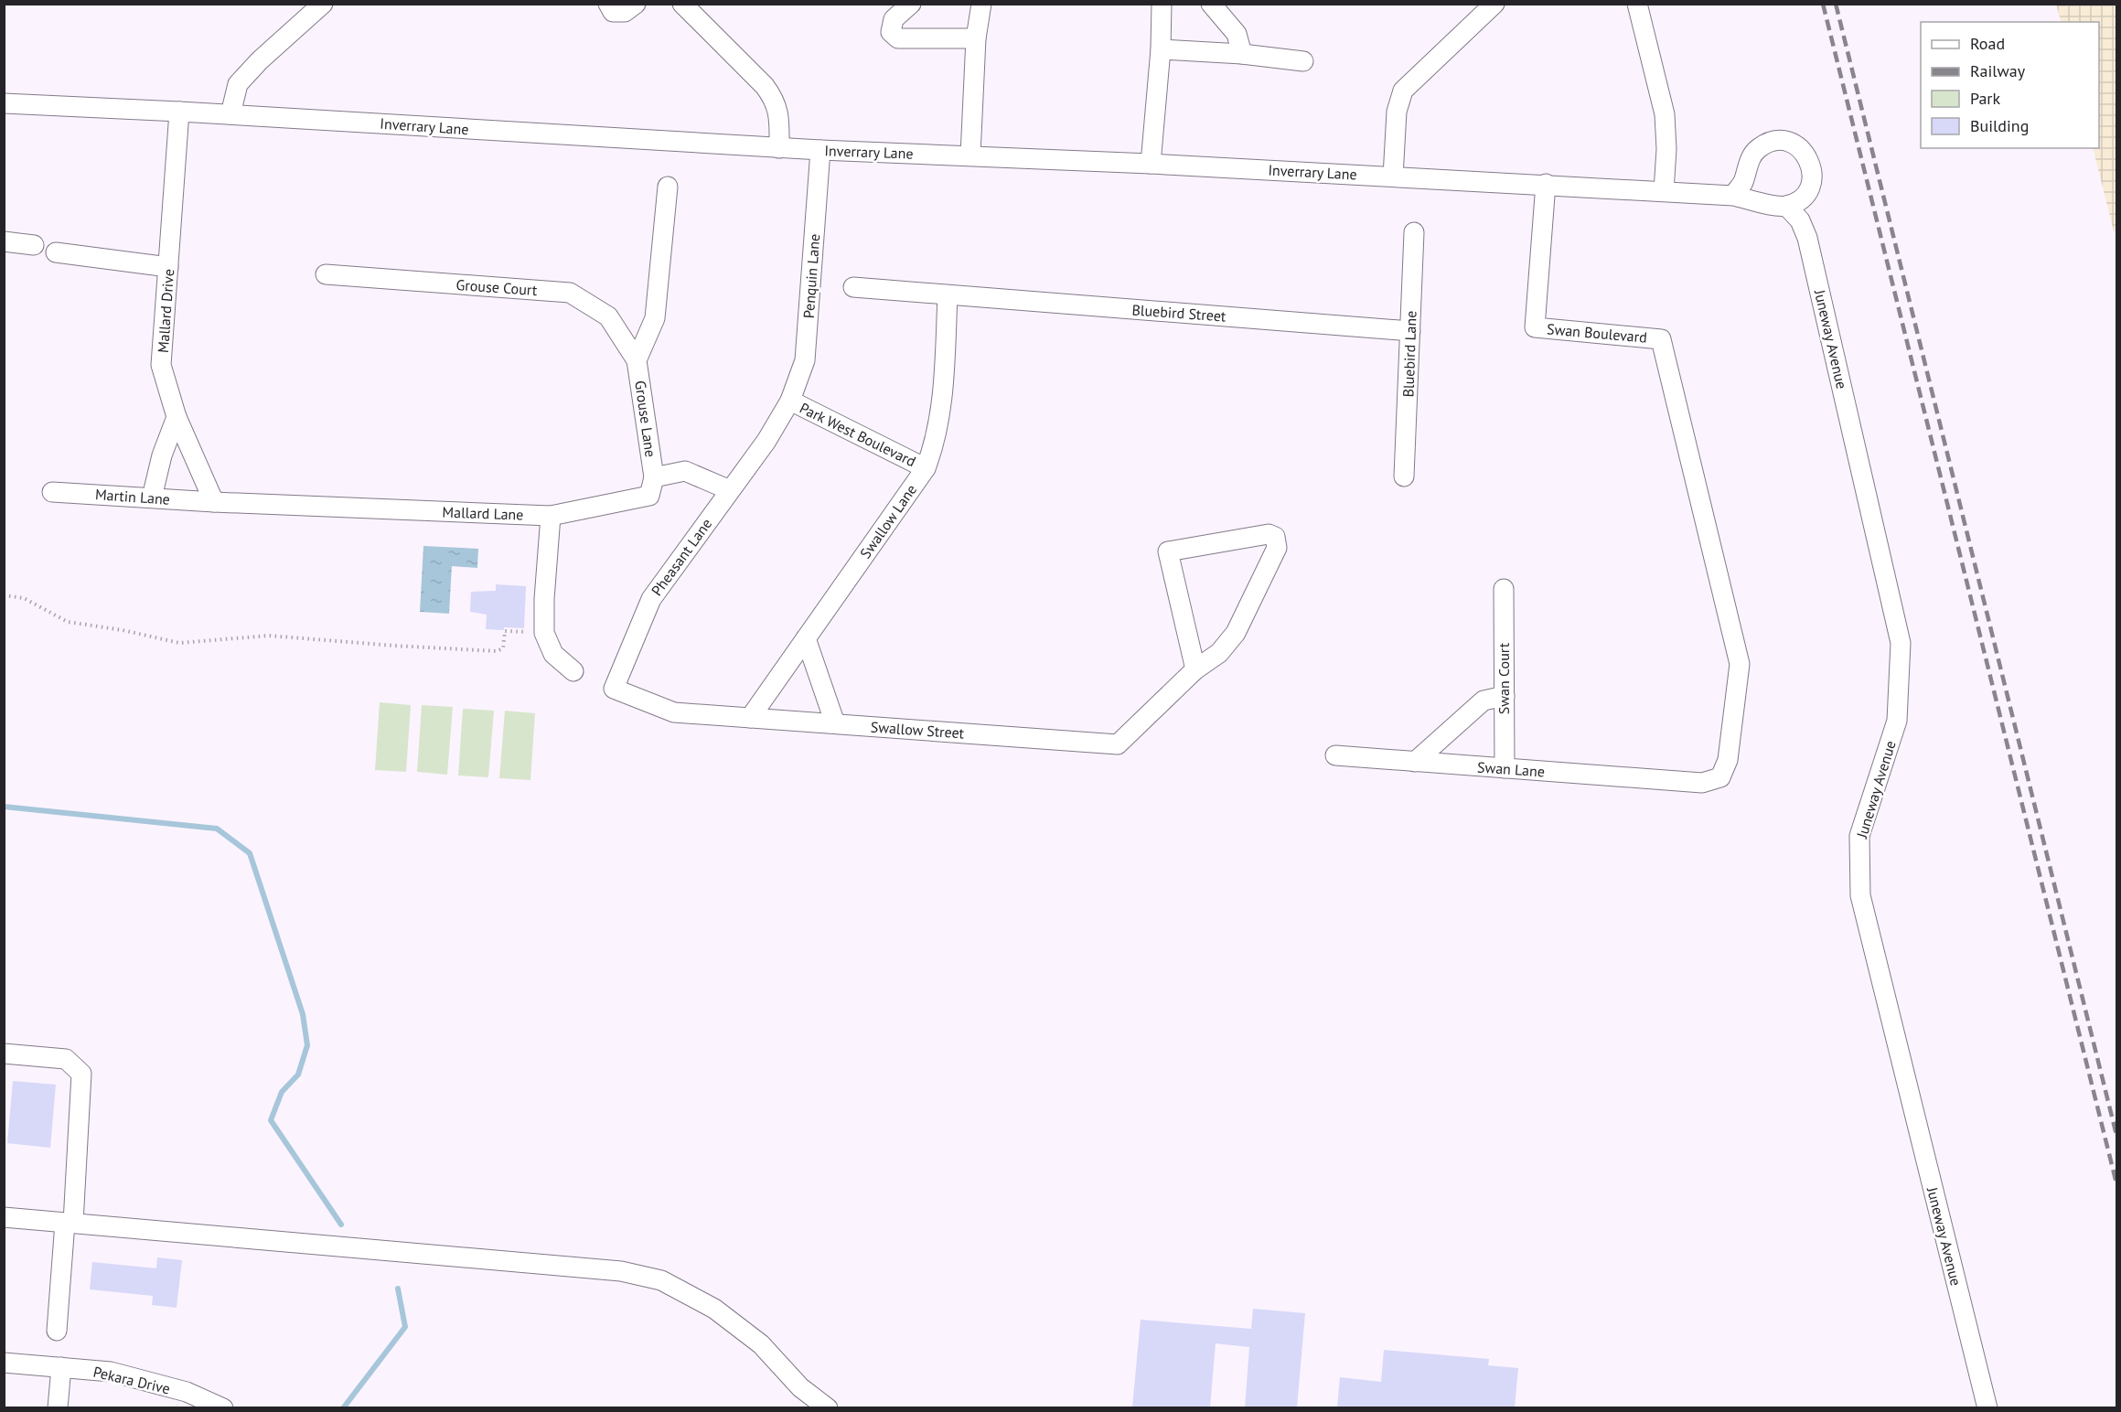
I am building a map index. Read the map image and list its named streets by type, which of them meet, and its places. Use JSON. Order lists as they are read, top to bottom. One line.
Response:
{"streets":{"street":["Inverrary Lane","Penquin Lane","Grouse Court","Mallard Drive","Bluebird Street","Swan Boulevard","Juneway Avenue","Bluebird Lane","Grouse Lane","Park West Boulevard","Martin Lane","Mallard Lane","Swallow Lane","Pheasant Lane","Swan Court","Swallow Street","Swan Lane","Pekara Drive"]},"crossings":[["Inverrary Lane","Penquin Lane"],["Inverrary Lane","Mallard Drive"],["Inverrary Lane","Swan Boulevard"],["Inverrary Lane","Juneway Avenue"],["Penquin Lane","Park West Boulevard"],["Penquin Lane","Pheasant Lane"],["Grouse Court","Grouse Lane"],["Mallard Drive","Martin Lane"],["Mallard Drive","Mallard Lane"],["Bluebird Street","Bluebird Lane"],["Bluebird Street","Swallow Lane"],["Swan Boulevard","Swan Lane"],["Grouse Lane","Mallard Lane"],["Park West Boulevard","Swallow Lane"],["Martin Lane","Mallard Lane"],["Swallow Lane","Swallow Street"],["Pheasant Lane","Swallow Street"],["Swan Court","Swan Lane"]],"legend":["Road","Railway","Park","Building"]}
